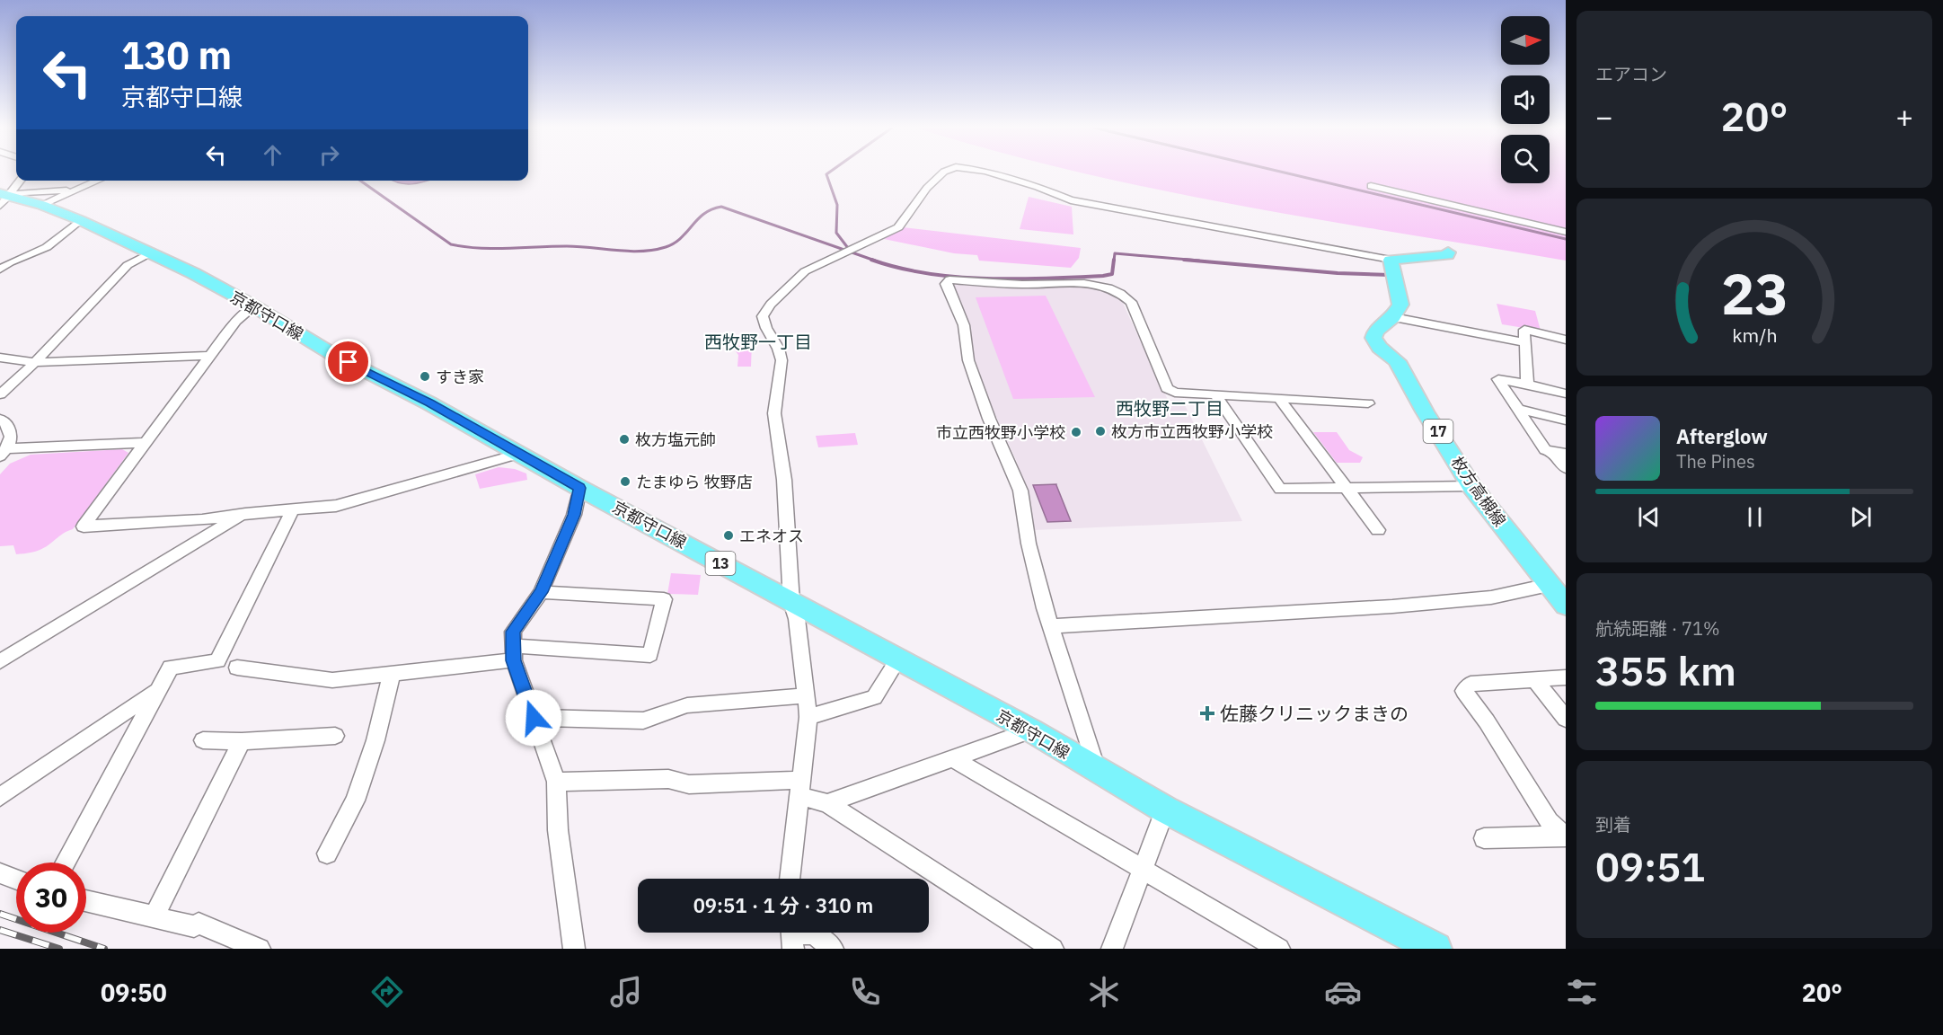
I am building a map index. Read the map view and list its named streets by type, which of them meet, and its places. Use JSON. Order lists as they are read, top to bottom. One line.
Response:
{"streets":{"main road":["京都守口線","17","枚方高槻線","13"]},"districts":["西牧野一丁目","西牧野二丁目"],"places":{"other":["すき家","枚方市立西牧野小学校","市立西牧野小学校","枚方塩元帥","たまゆら 牧野店","エネオス"],"health":["佐藤クリニックまきの"]},"north":"right","page":{"tile":["エアコン",["航続距離 · 71%","355 km"],["到着","09:51"]],"turn":["130 m","京都守口線"],"heat":["−","20°","+"],"song":["Afterglow","The Pines"],"limit":"30","trip":"09:51 · 1 分 · 310 m","tabs":["09:50","20°"],"gauge":["23","km/h"]}}
